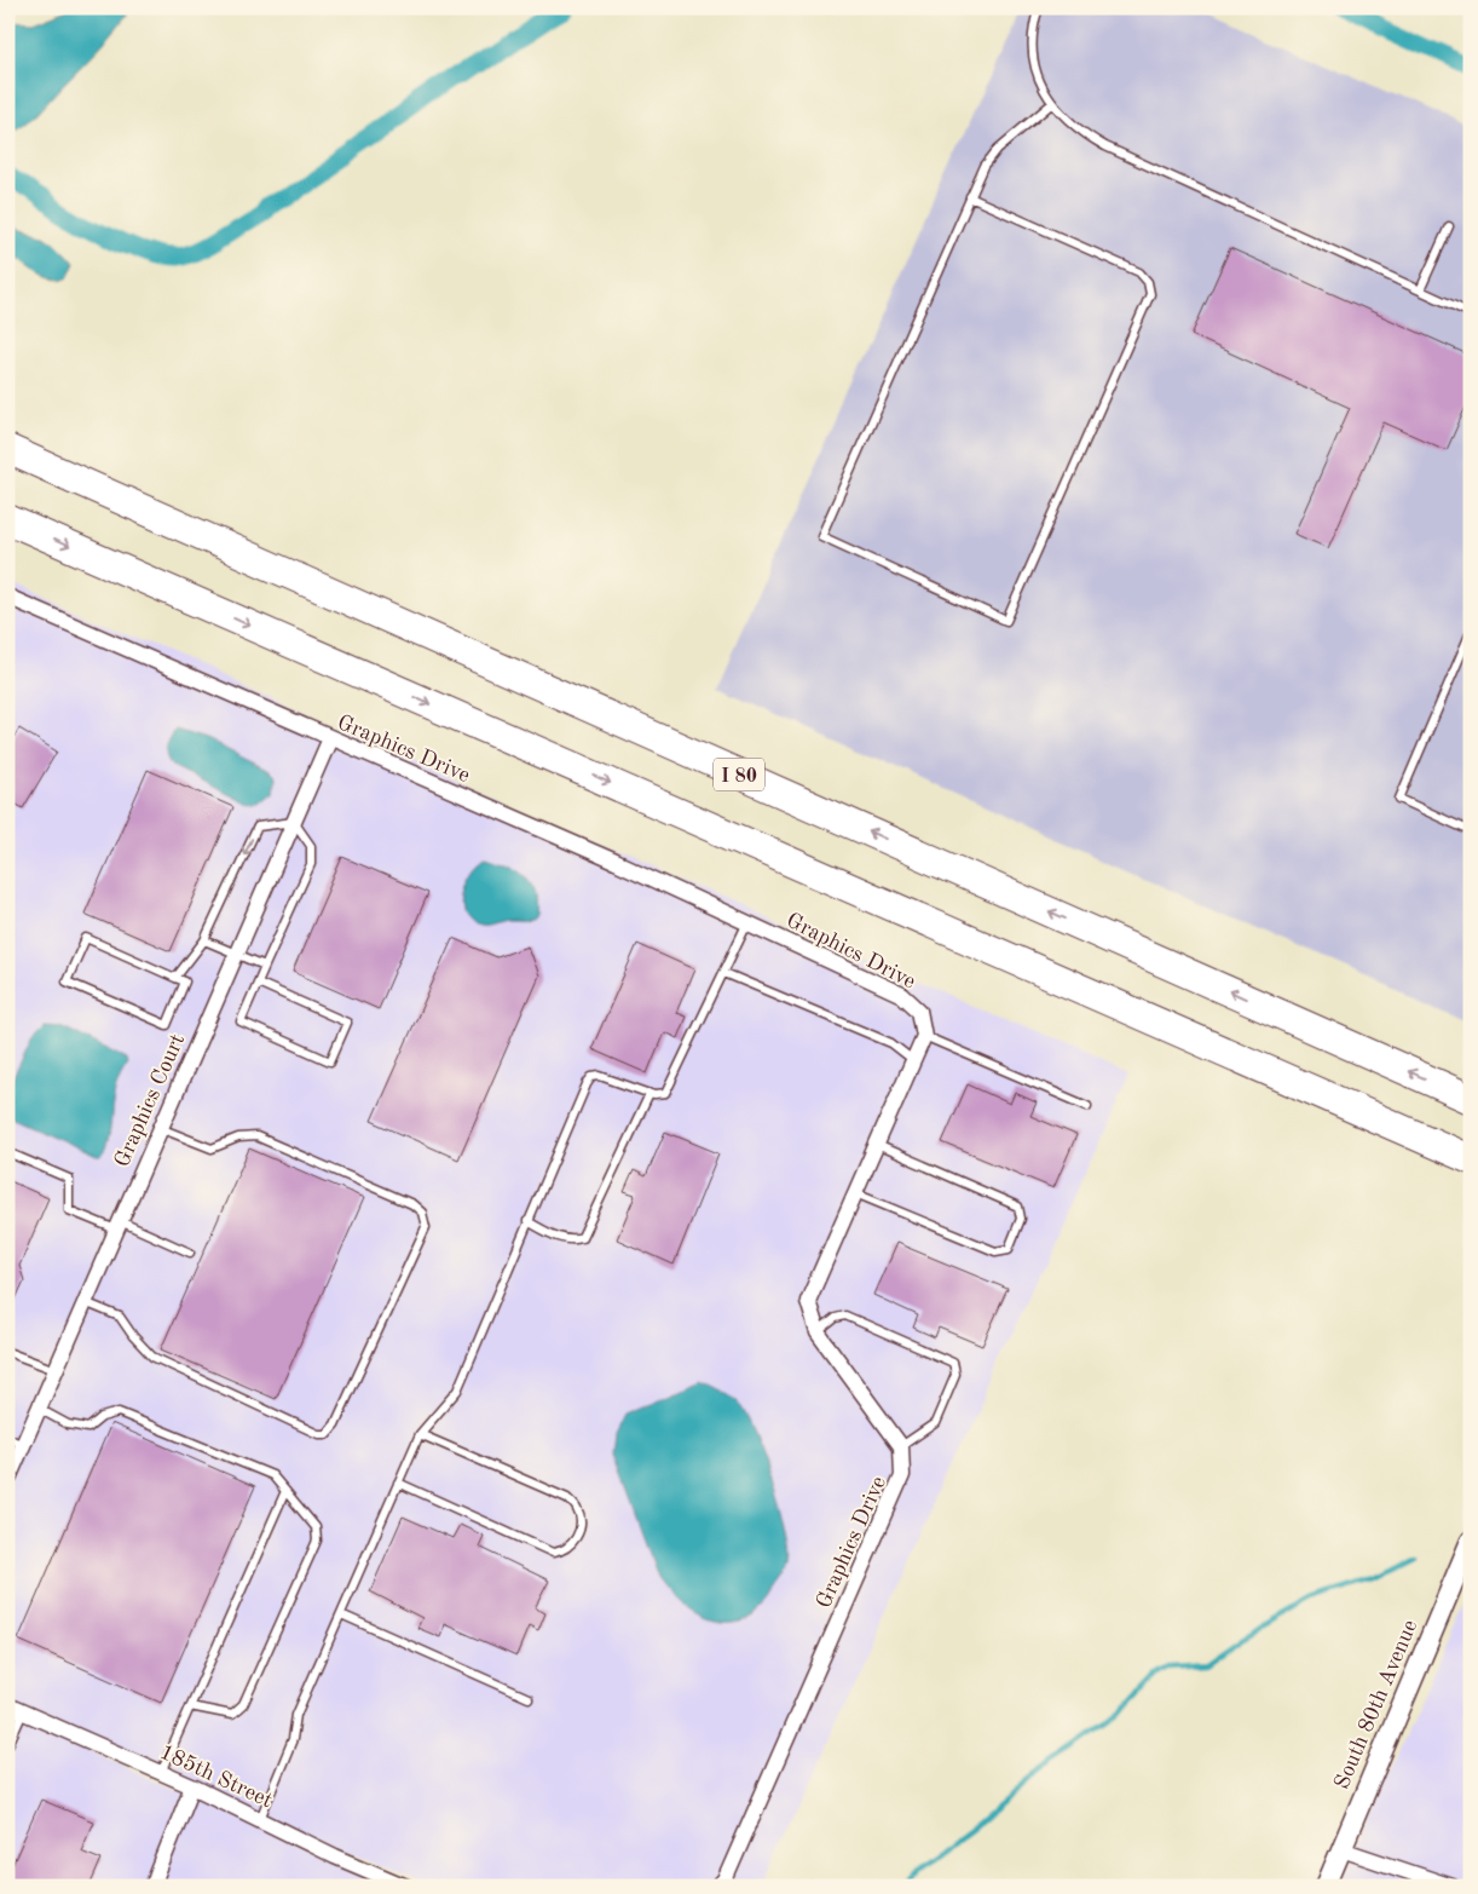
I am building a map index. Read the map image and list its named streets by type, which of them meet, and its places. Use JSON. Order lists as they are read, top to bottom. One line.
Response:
{"streets":{"highway":["I 80"],"street":["Graphics Drive","Graphics Court","South 80th Avenue","185th Street"]},"crossings":[["Graphics Drive","Graphics Court"]]}
